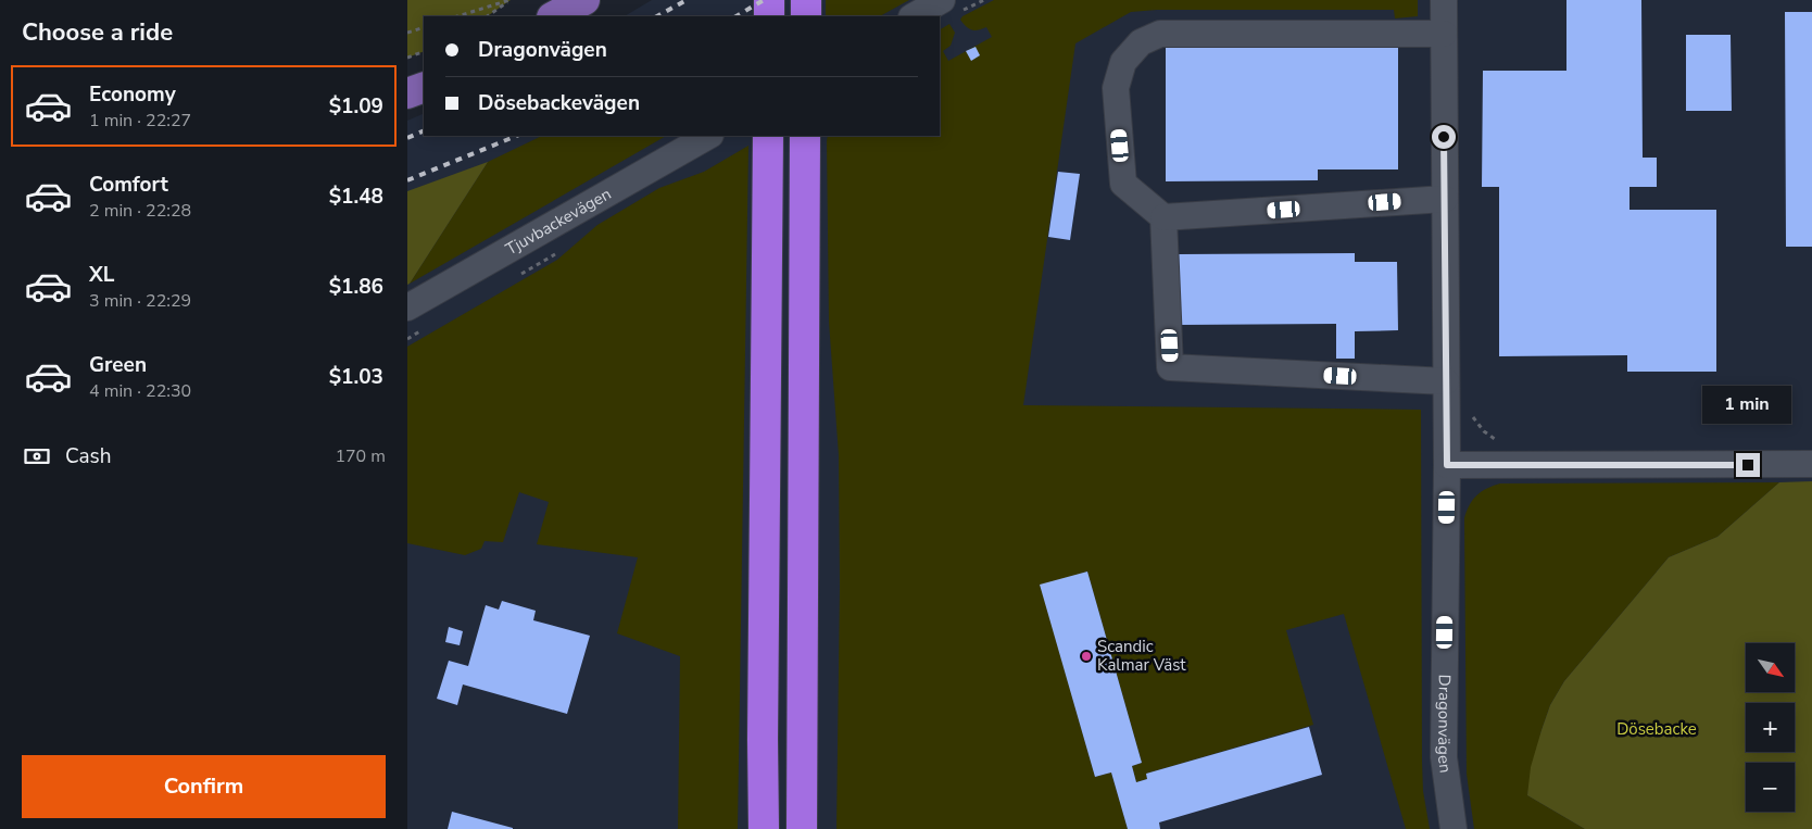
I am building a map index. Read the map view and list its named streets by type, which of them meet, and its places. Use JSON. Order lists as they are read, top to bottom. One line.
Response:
{"streets":{"street":["Tjuvbackevägen","Dragonvägen"]},"parks":["Dösebacke"],"places":["Scandic Kalmar Väst"],"north":"bottom right","page":{"heading":"Choose a ride","banner":["Dragonvägen","Dösebackevägen"],"list":[{"name":"Economy","note":"1 min · 22:27","value":"$1.09"},{"name":"Comfort","note":"2 min · 22:28","value":"$1.48"},{"name":"XL","note":"3 min · 22:29","value":"$1.86"},{"name":"Green","note":"4 min · 22:30","value":"$1.03"}],"bubble":"1 min","pay":["Cash","170 m"],"map_buttons":["+","−"],"buttons":"Confirm"}}
